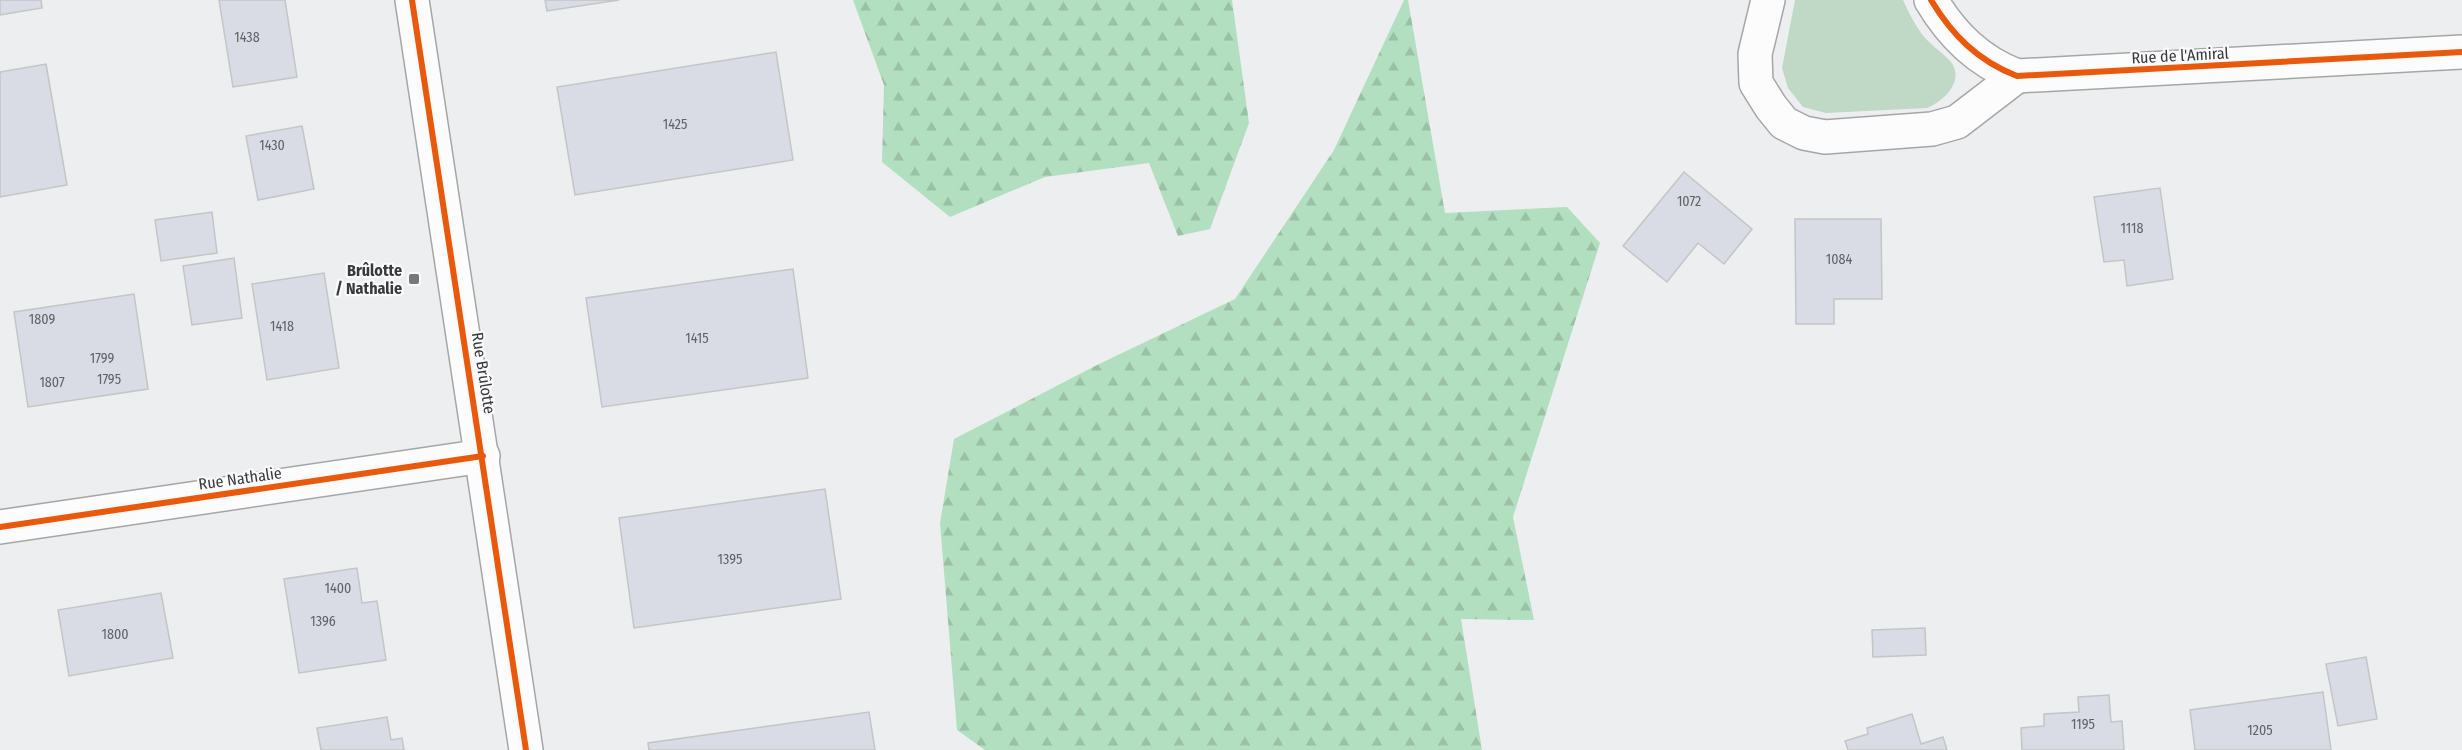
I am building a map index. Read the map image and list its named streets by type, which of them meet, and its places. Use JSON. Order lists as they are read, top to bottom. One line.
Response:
{"streets":{"street":["Rue de l'Amiral","Rue Brûlotte","Rue Nathalie"]},"crossings":[["Rue Brûlotte","Rue Nathalie"]],"places":{"transit":["Brûlotte / Nathalie"]},"house_numbers":["1438","1425","1430","1072","1118","1084","1809","1418","1415","1799","1795","1807","1395","1400","1396","1800","1195","1205"]}
